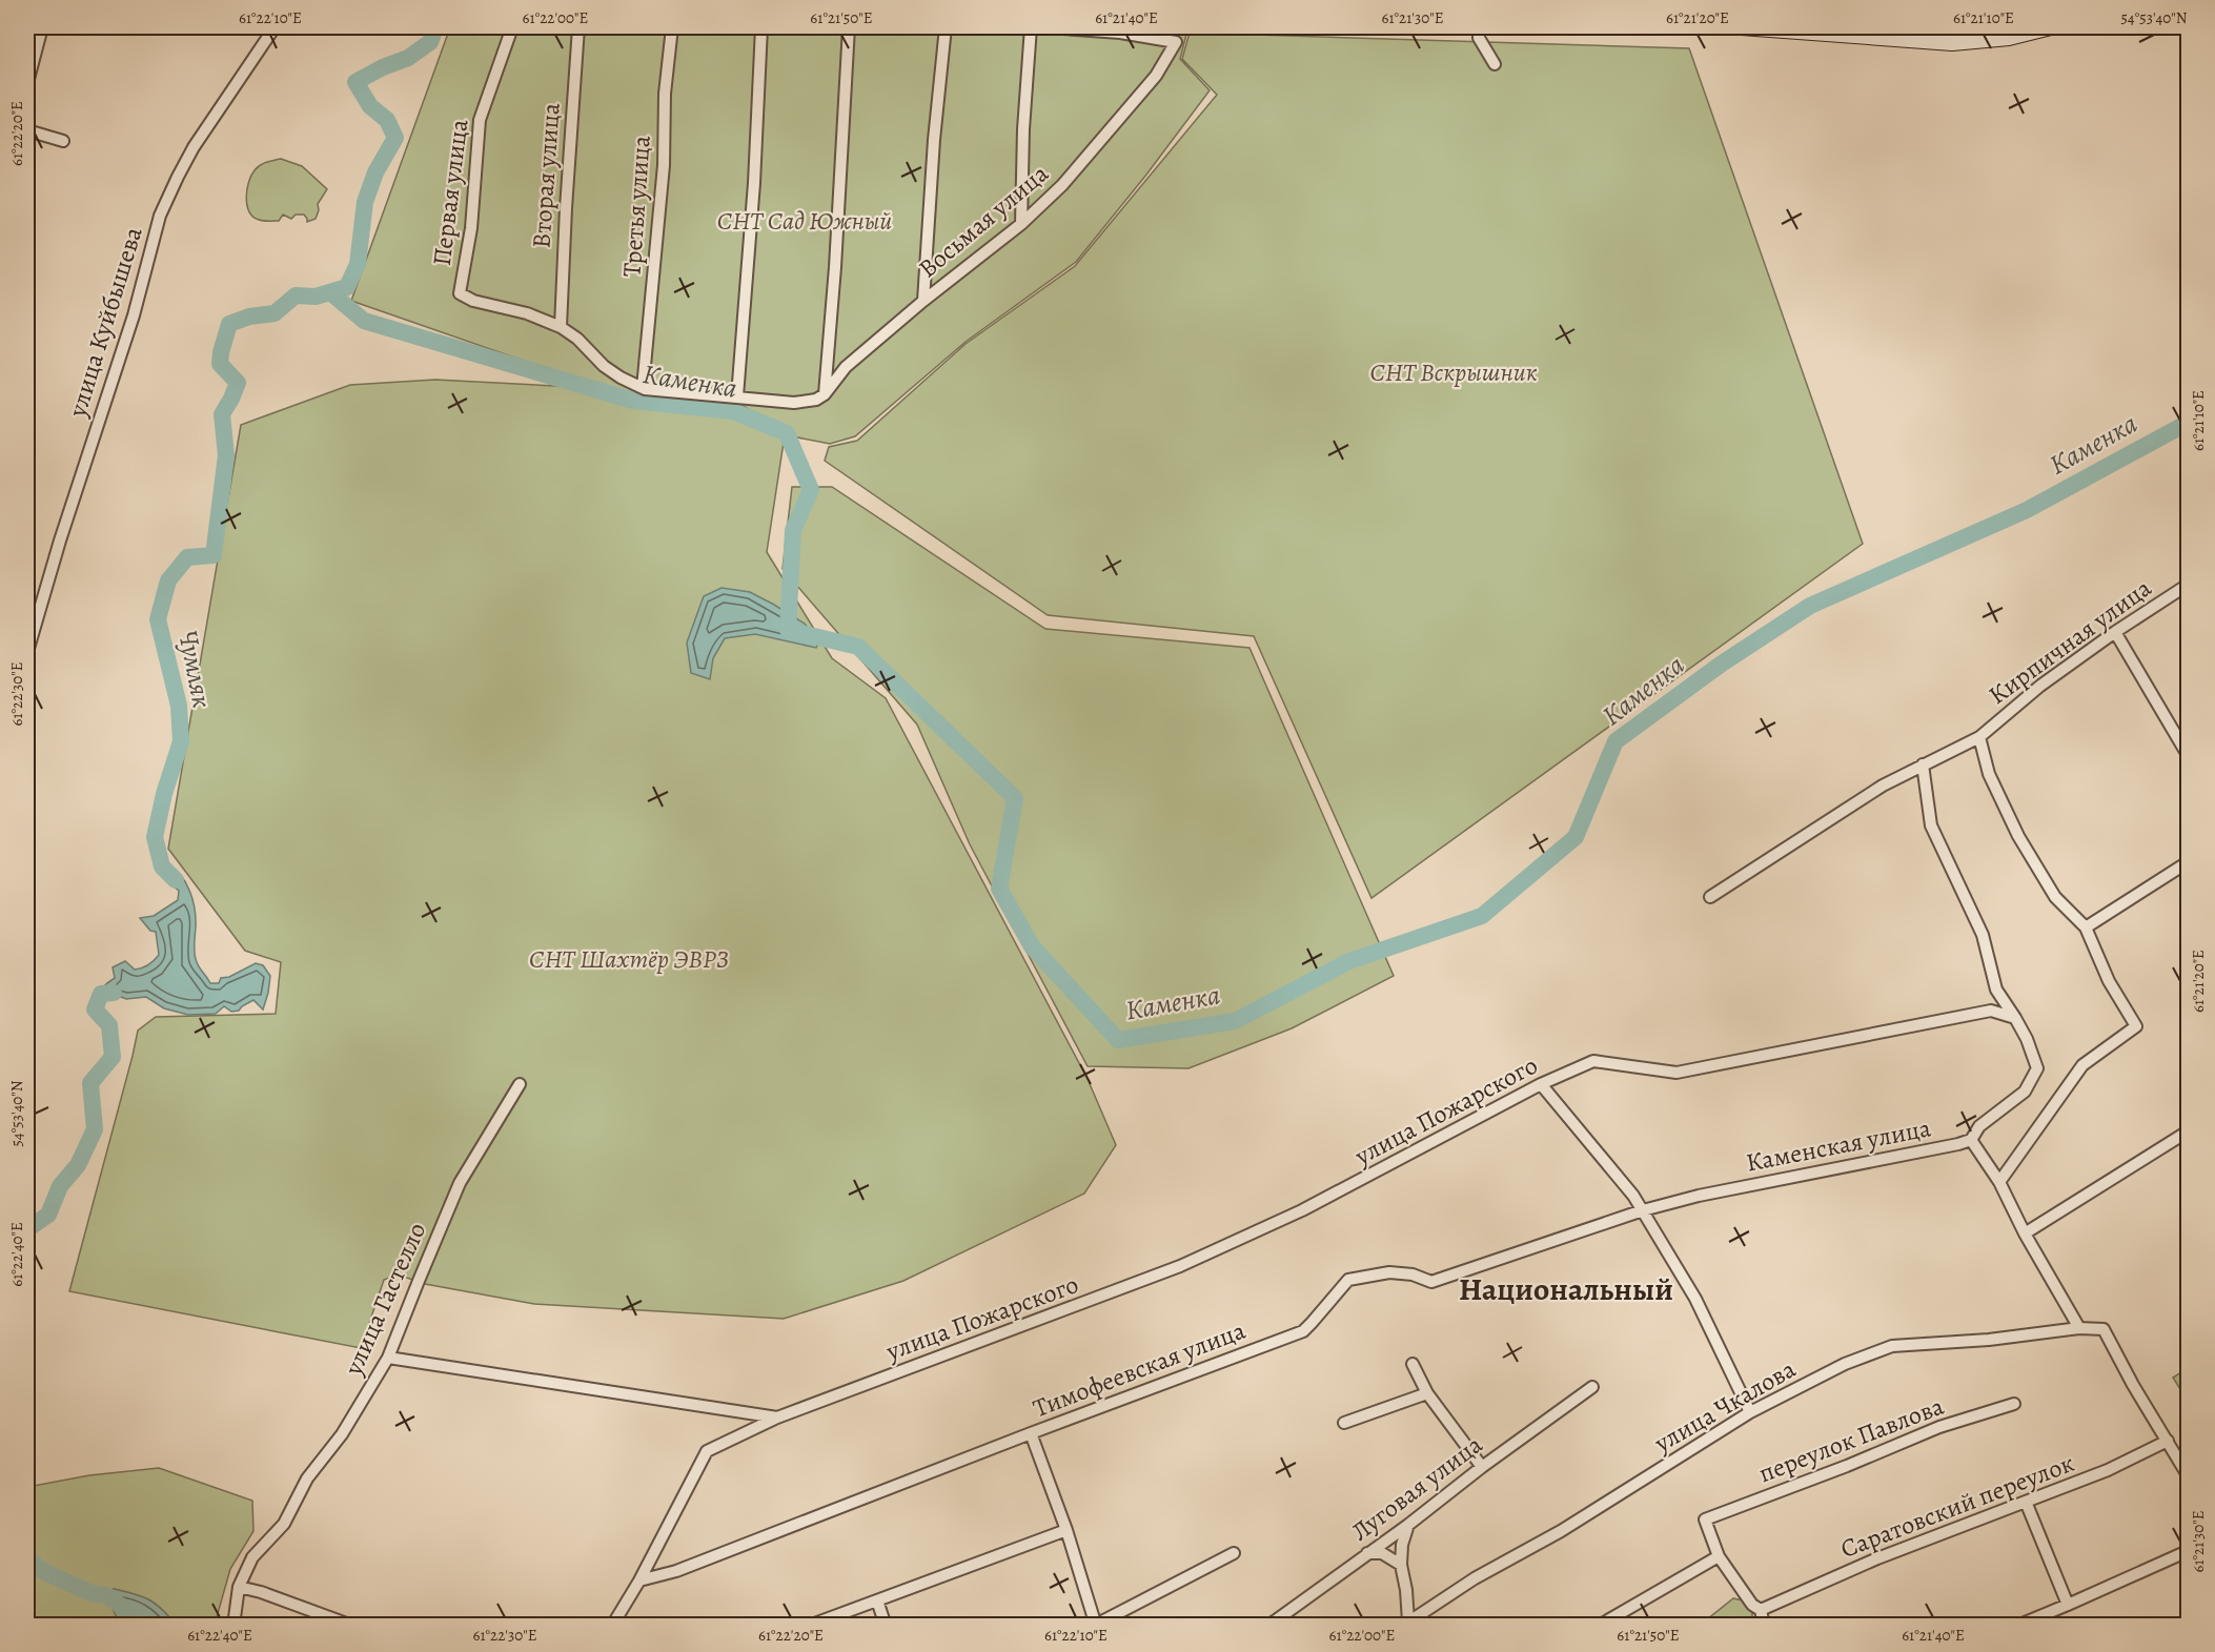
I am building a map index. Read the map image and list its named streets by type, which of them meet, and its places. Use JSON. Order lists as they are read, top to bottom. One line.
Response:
{"streets":{"street":["Вторая улица","Первая улица","Третья улица","Восьмая улица","улица Куйбышева","Кирпичная улица","улица Пожарского","Каменская улица","улица Гастелло","Тимофеевская улица","улица Чкалова","переулок Павлова","Луговая улица","Саратовский переулок"]},"crossings":[["Вторая улица","Первая улица"],["улица Пожарского","улица Гастелло"],["улица Пожарского","Тимофеевская улица"],["Каменская улица","Тимофеевская улица"],["улица Чкалова","Саратовский переулок"]],"districts":["Национальный"],"water":["Каменка","Чумляк"],"parks":["СНТ Сад Южный","СНТ Вскрышник","СНТ Шахтёр ЭВРЗ"],"coordinates":["61°22'10\"E","61°22'00\"E","61°21'50\"E","61°21'40\"E","61°21'30\"E","61°21'20\"E","61°21'10\"E","54°53'40\"N","61°22'20\"E","61°22'30\"E","61°22'40\"E"]}
